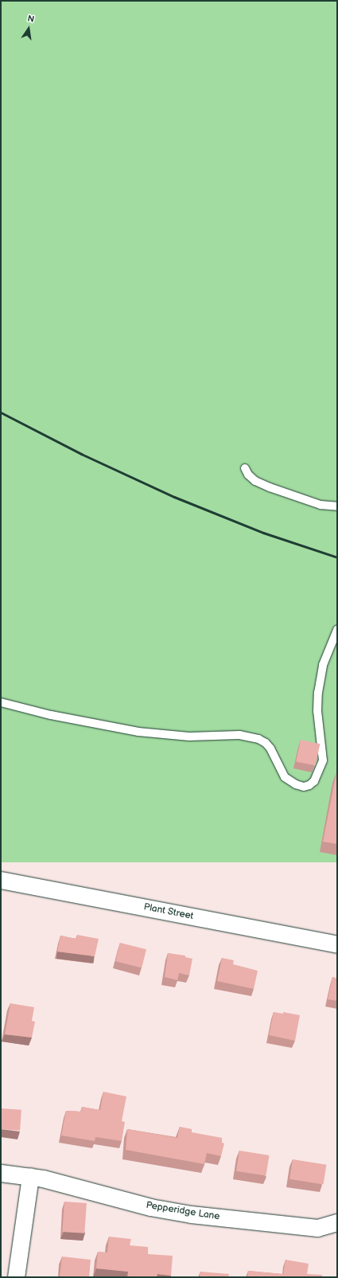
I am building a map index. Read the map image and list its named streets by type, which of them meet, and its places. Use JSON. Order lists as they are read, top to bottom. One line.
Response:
{"streets":{"street":["Plant Street","Pepperidge Lane"]},"north":"top"}
